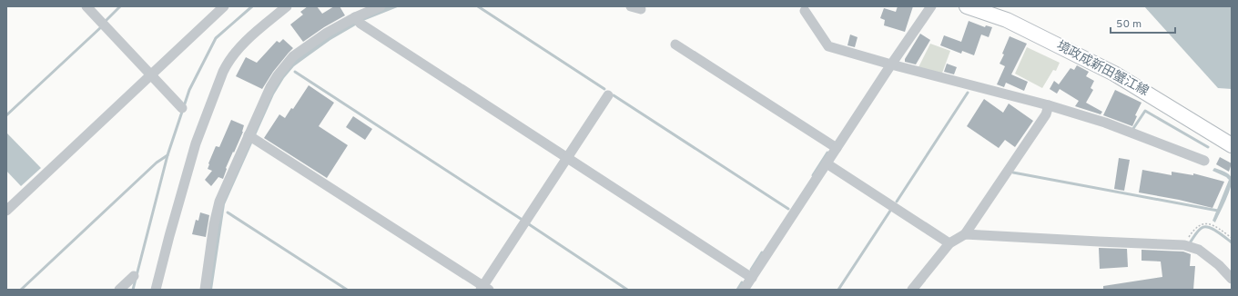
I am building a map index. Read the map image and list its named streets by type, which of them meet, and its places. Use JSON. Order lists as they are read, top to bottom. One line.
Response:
{"streets":{"main road":["境政成新田蟹江線"]},"scale_bar":"50 m"}
